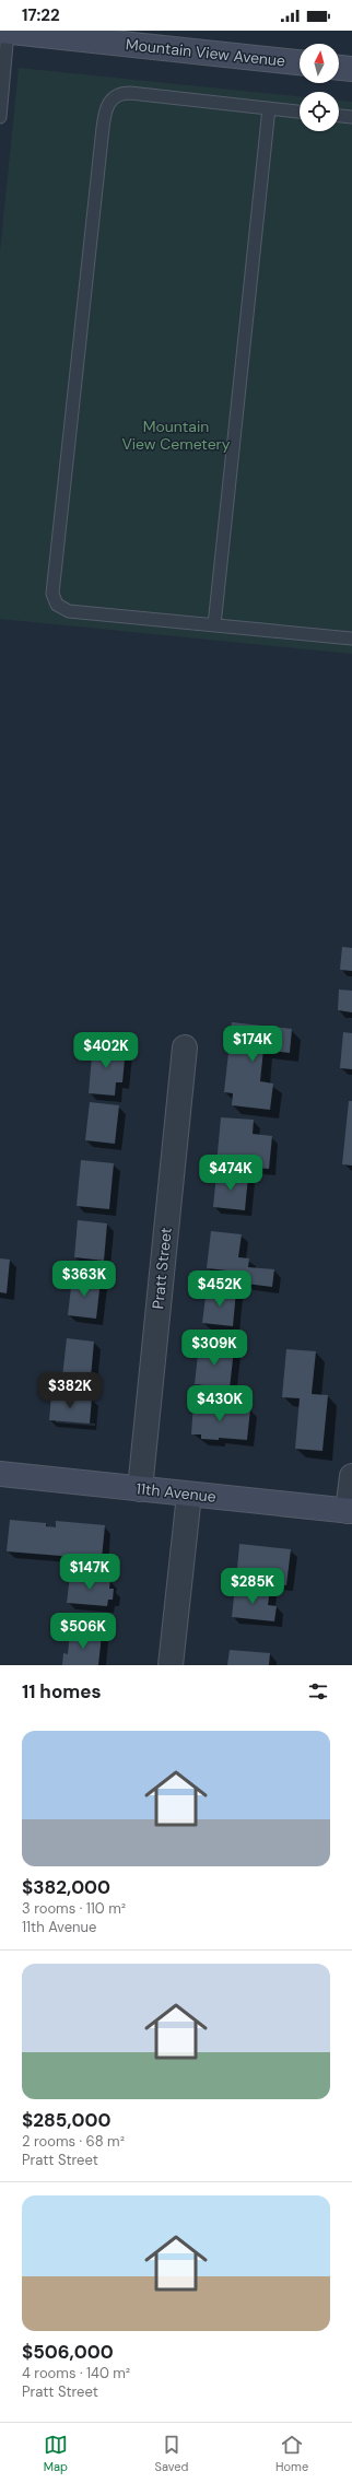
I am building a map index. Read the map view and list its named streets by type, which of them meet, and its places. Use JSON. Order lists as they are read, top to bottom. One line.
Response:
{"streets":{"street":["Mountain View Avenue","Pratt Street","11th Avenue"]},"crossings":[["Pratt Street","11th Avenue"]],"parks":["Mountain View Cemetery"],"north":"top","page":{"status":"17:22","price":["$174K","$402K","$474K","$363K","$452K","$309K","$382K","$430K","$147K","$285K","$506K"],"heading":"11 homes","list":[{"name":"$382,000","note":"3 rooms · 110 m² · 11th Avenue"},{"name":"$285,000","note":"2 rooms · 68 m² · Pratt Street"},{"name":"$506,000","note":"4 rooms · 140 m² · Pratt Street"}],"tabs":["Map","Saved","Home"]}}
